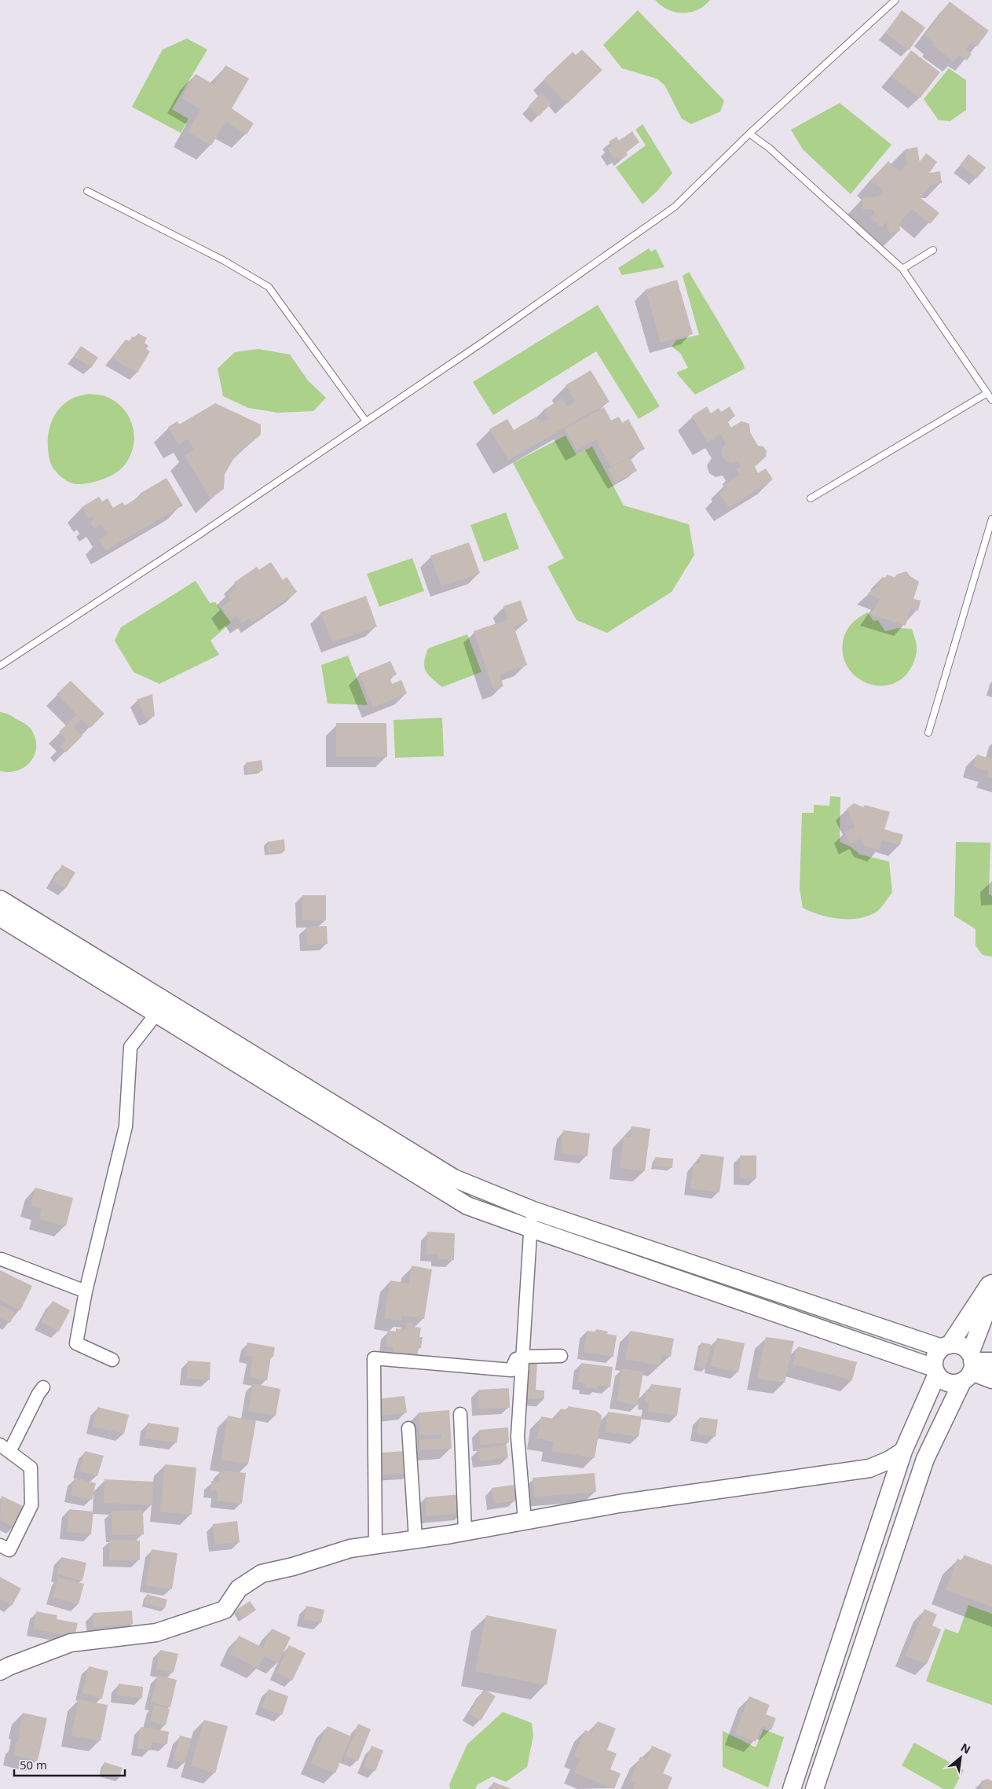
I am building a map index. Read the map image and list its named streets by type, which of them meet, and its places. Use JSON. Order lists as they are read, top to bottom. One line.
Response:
{"scale_bar":"50 m","north":"top right"}
